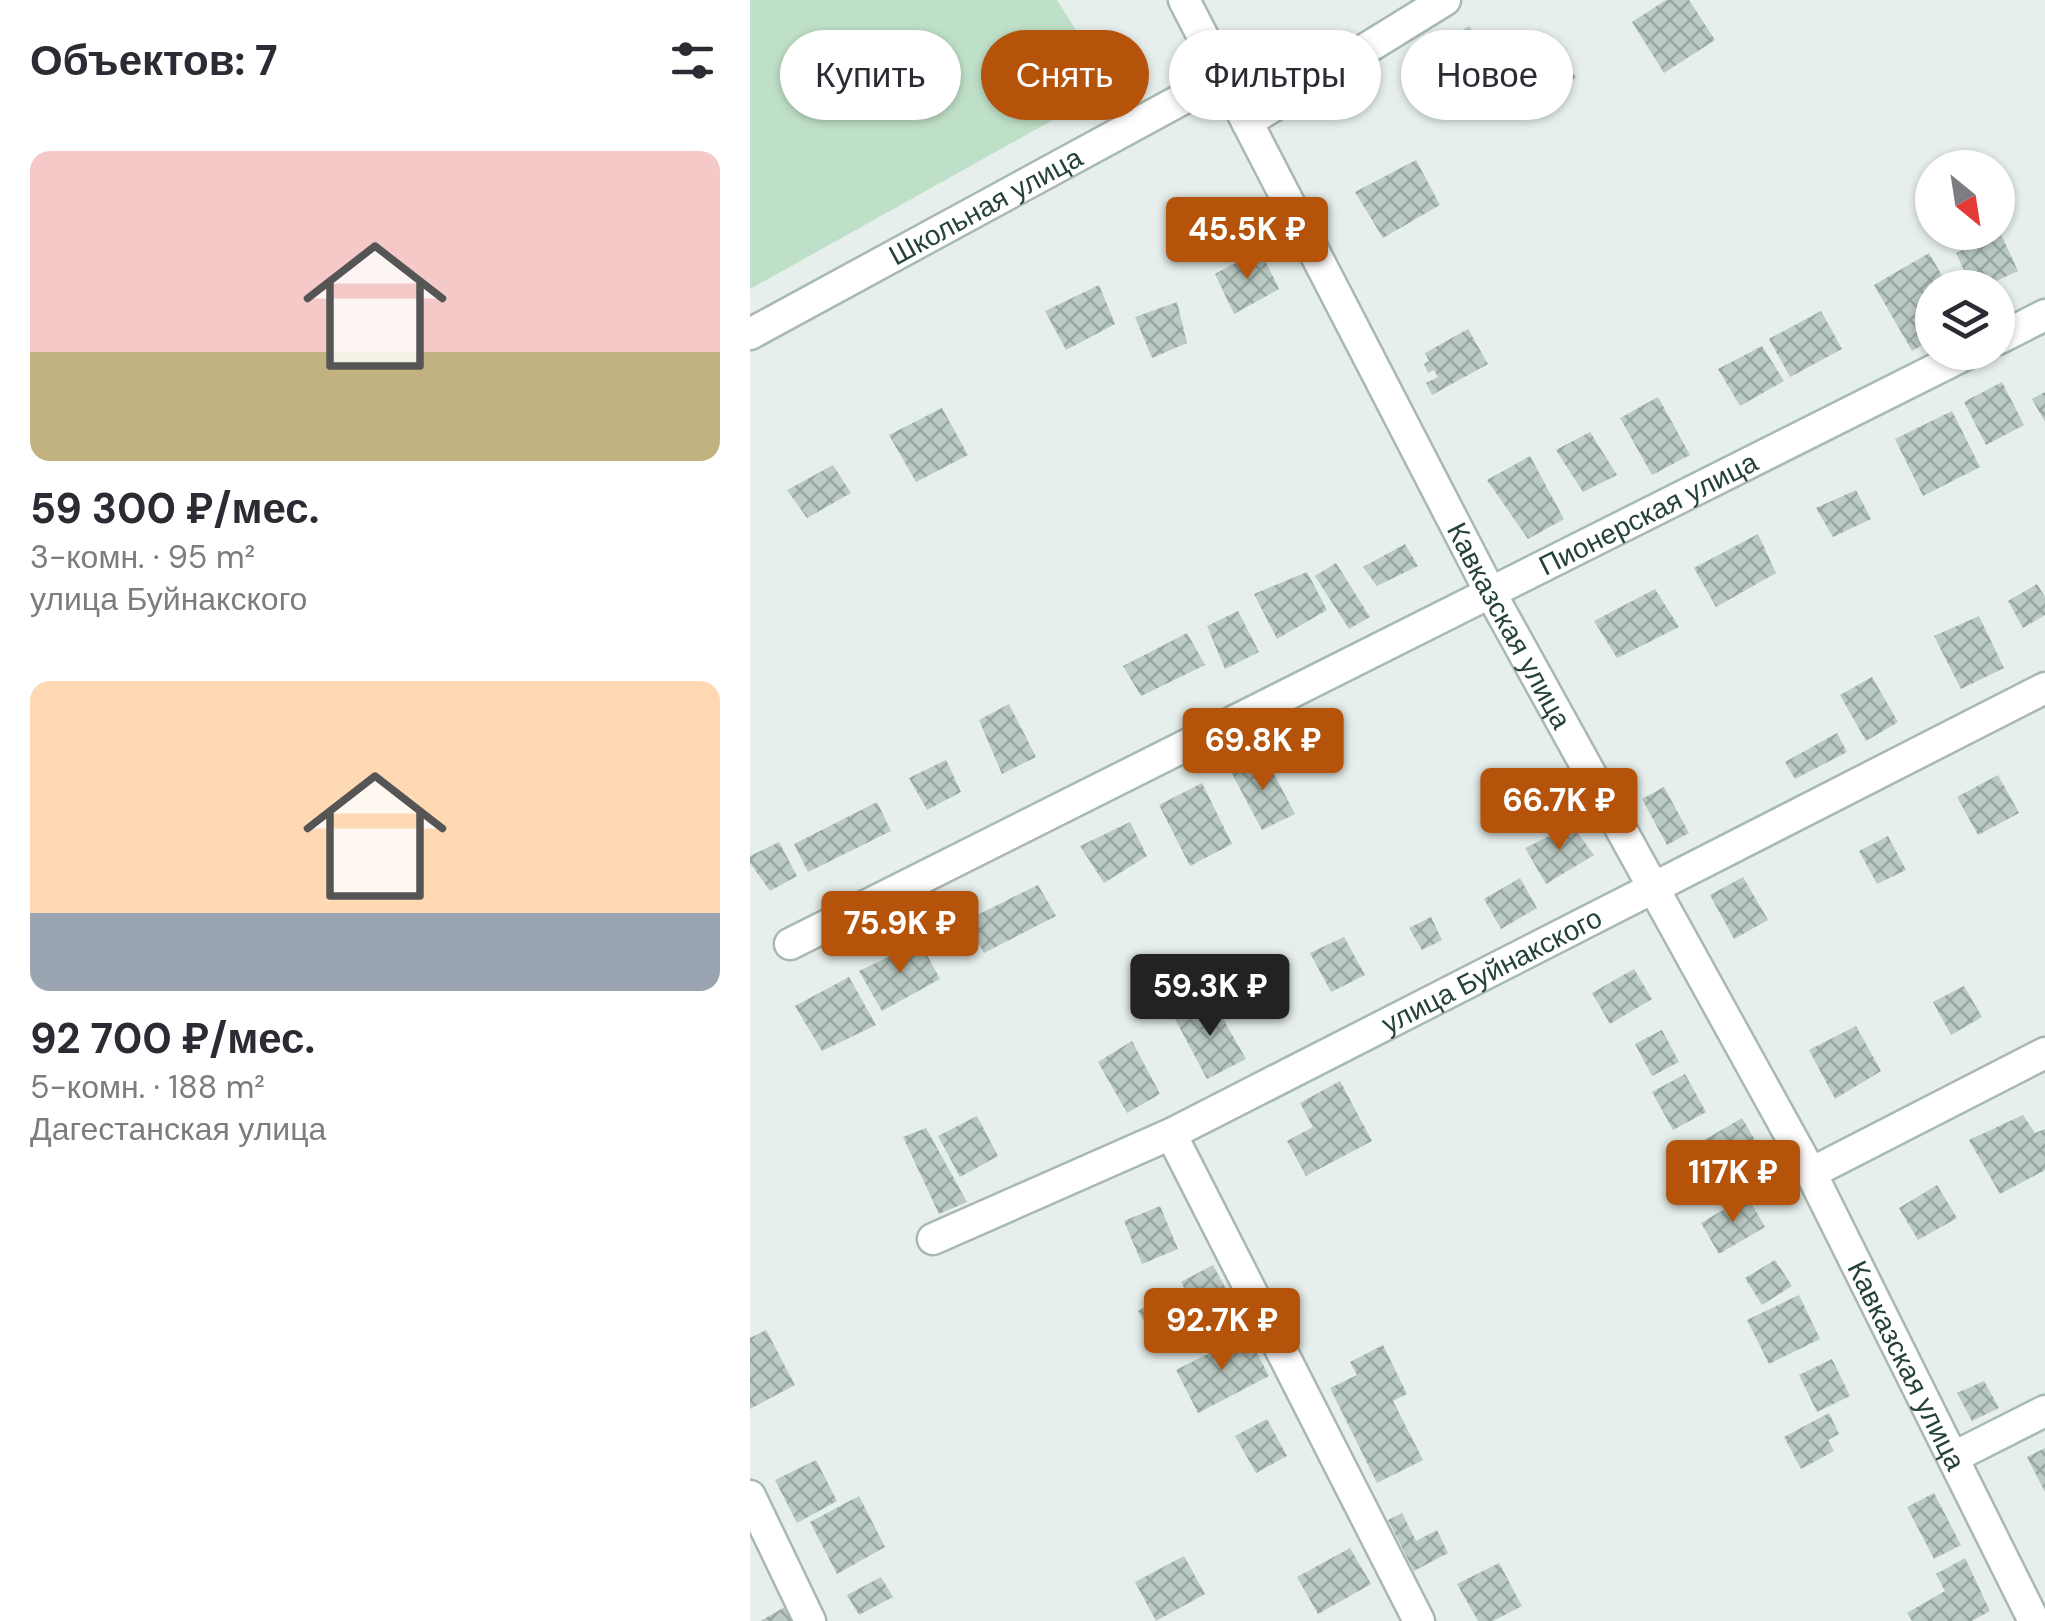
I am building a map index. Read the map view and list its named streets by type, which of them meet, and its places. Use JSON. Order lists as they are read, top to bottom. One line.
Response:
{"streets":{"street":["Школьная улица","Пионерская улица","Кавказская улица","улица Буйнакского"]},"crossings":[["Пионерская улица","Кавказская улица"],["Кавказская улица","улица Буйнакского"]],"north":"bottom right","page":{"heading":"Объектов: 7","chip":["Купить","Снять","Фильтры","Новое"],"list":[{"name":"59 300 ₽/мес.","note":"3-комн. · 95 m² · улица Буйнакского"},{"name":"92 700 ₽/мес.","note":"5-комн. · 188 m² · Дагестанская улица"}],"price":["45.5K ₽","69.8K ₽","66.7K ₽","75.9K ₽","59.3K ₽","117K ₽","92.7K ₽"]}}
